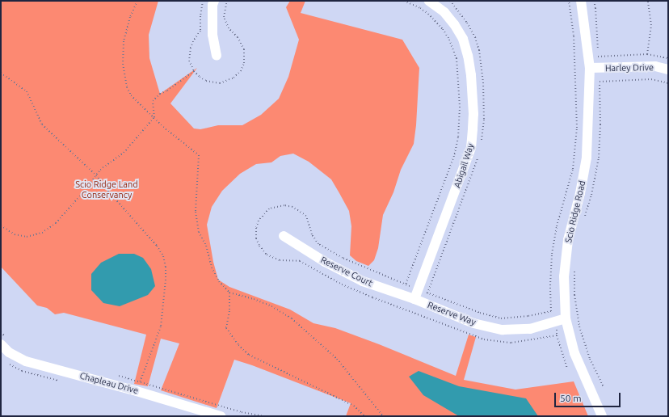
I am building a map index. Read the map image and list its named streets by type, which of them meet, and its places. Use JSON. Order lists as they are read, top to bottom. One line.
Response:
{"streets":{"street":["Harley Drive","Abigail Way","Scio Ridge Road","Reserve Court","Reserve Way","Chapleau Drive"]},"crossings":[["Harley Drive","Scio Ridge Road"],["Abigail Way","Reserve Court"],["Abigail Way","Reserve Way"],["Scio Ridge Road","Reserve Way"],["Reserve Court","Reserve Way"]],"parks":["Scio Ridge Land Conservancy"],"scale_bar":"50 m"}
